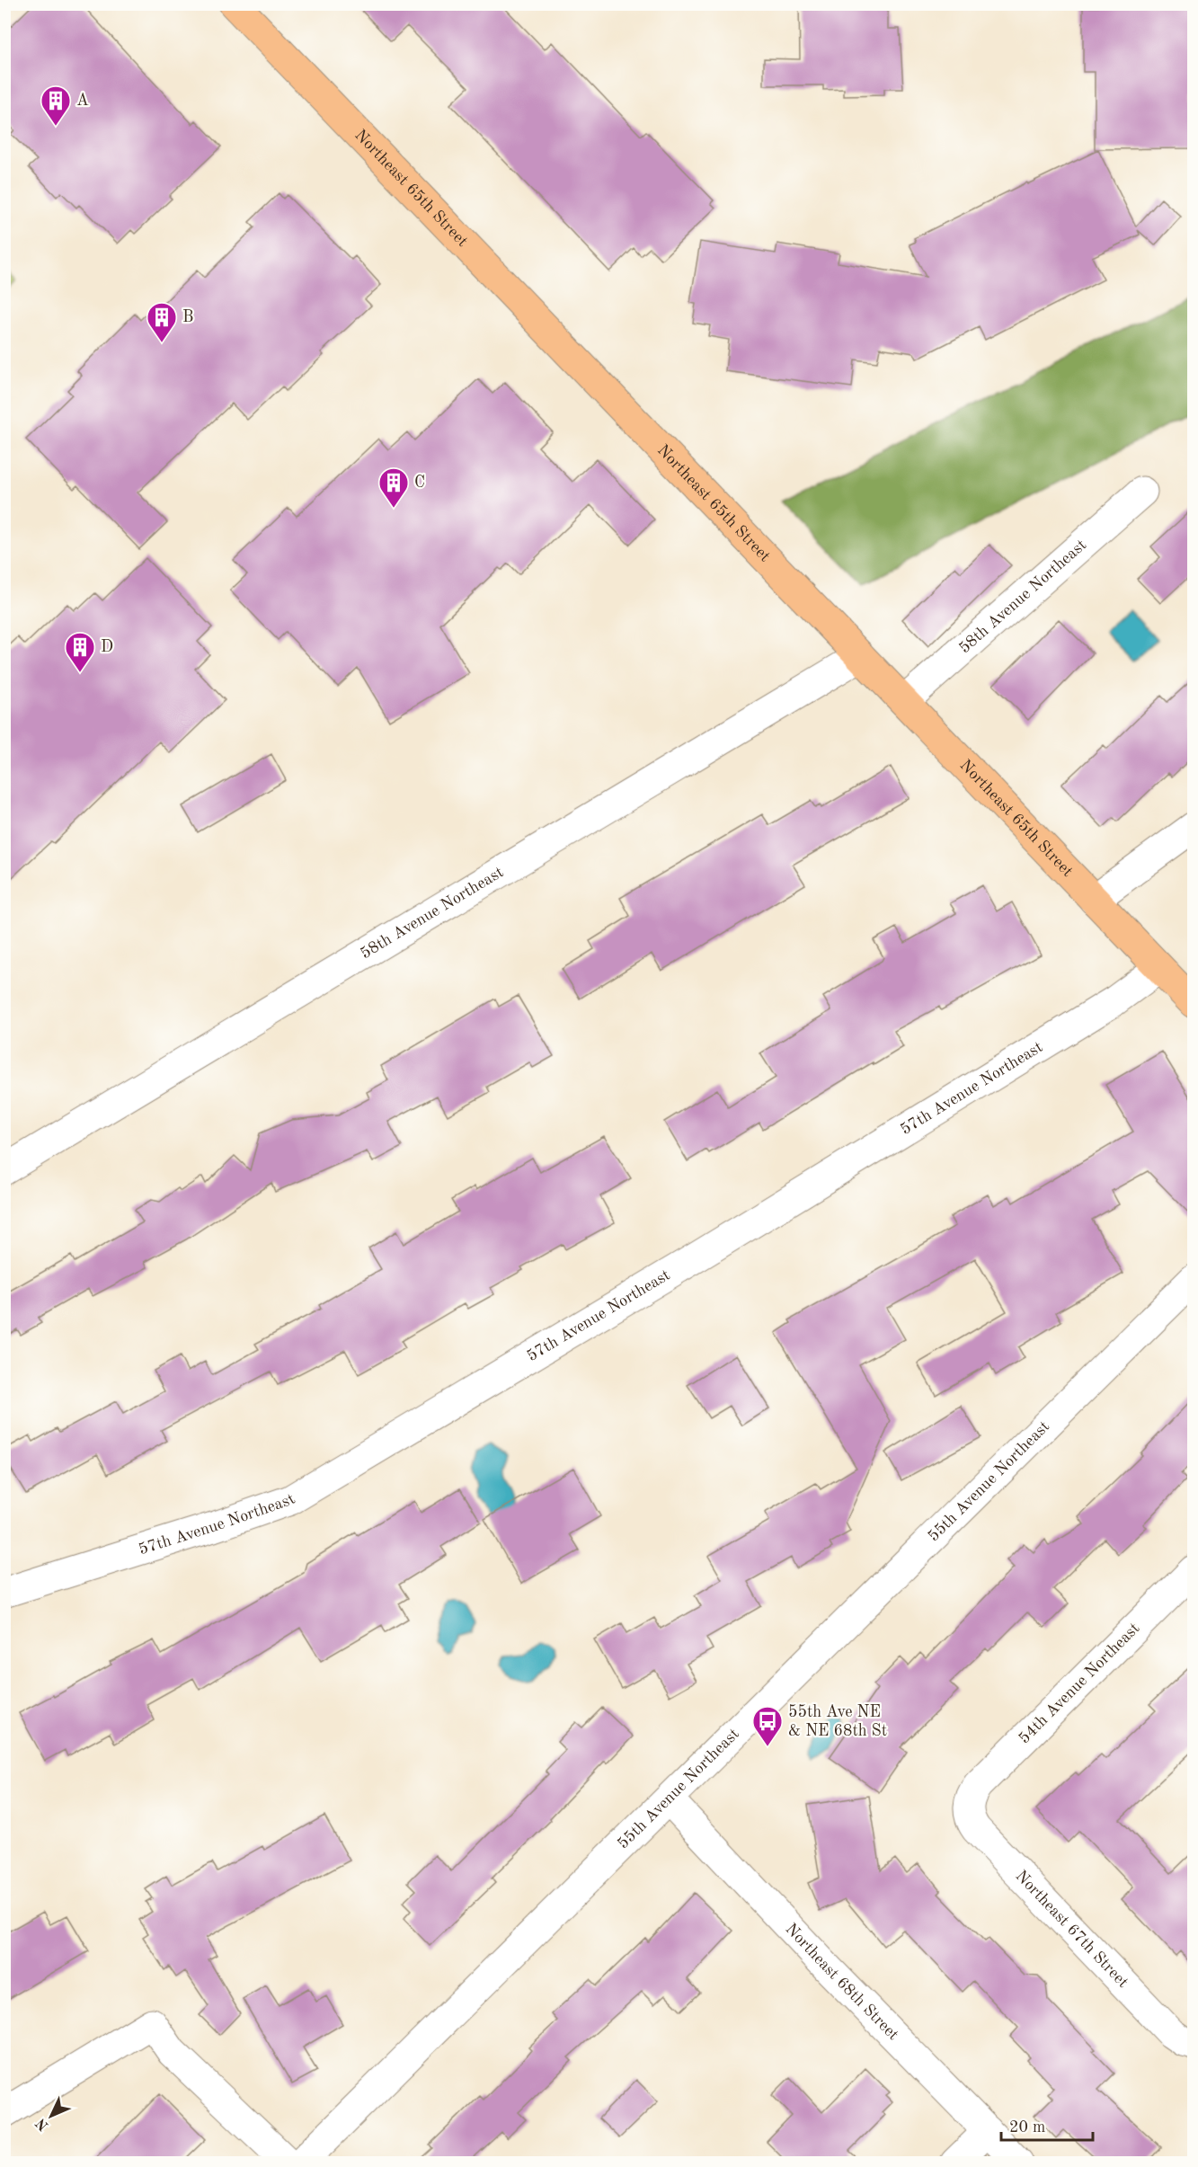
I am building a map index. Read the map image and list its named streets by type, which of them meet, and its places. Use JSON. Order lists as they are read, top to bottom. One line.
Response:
{"streets":{"main road":["Northeast 65th Street"],"street":["58th Avenue Northeast","57th Avenue Northeast","55th Avenue Northeast","54th Avenue Northeast","Northeast 67th Street","Northeast 68th Street"]},"crossings":[["Northeast 65th Street","58th Avenue Northeast"],["Northeast 65th Street","57th Avenue Northeast"],["55th Avenue Northeast","Northeast 68th Street"],["54th Avenue Northeast","Northeast 67th Street"]],"places":{"building":["A","B","C","D"],"bus stop":["55th Ave NE & NE 68th St"]},"scale_bar":"20 m","north":"bottom left"}
